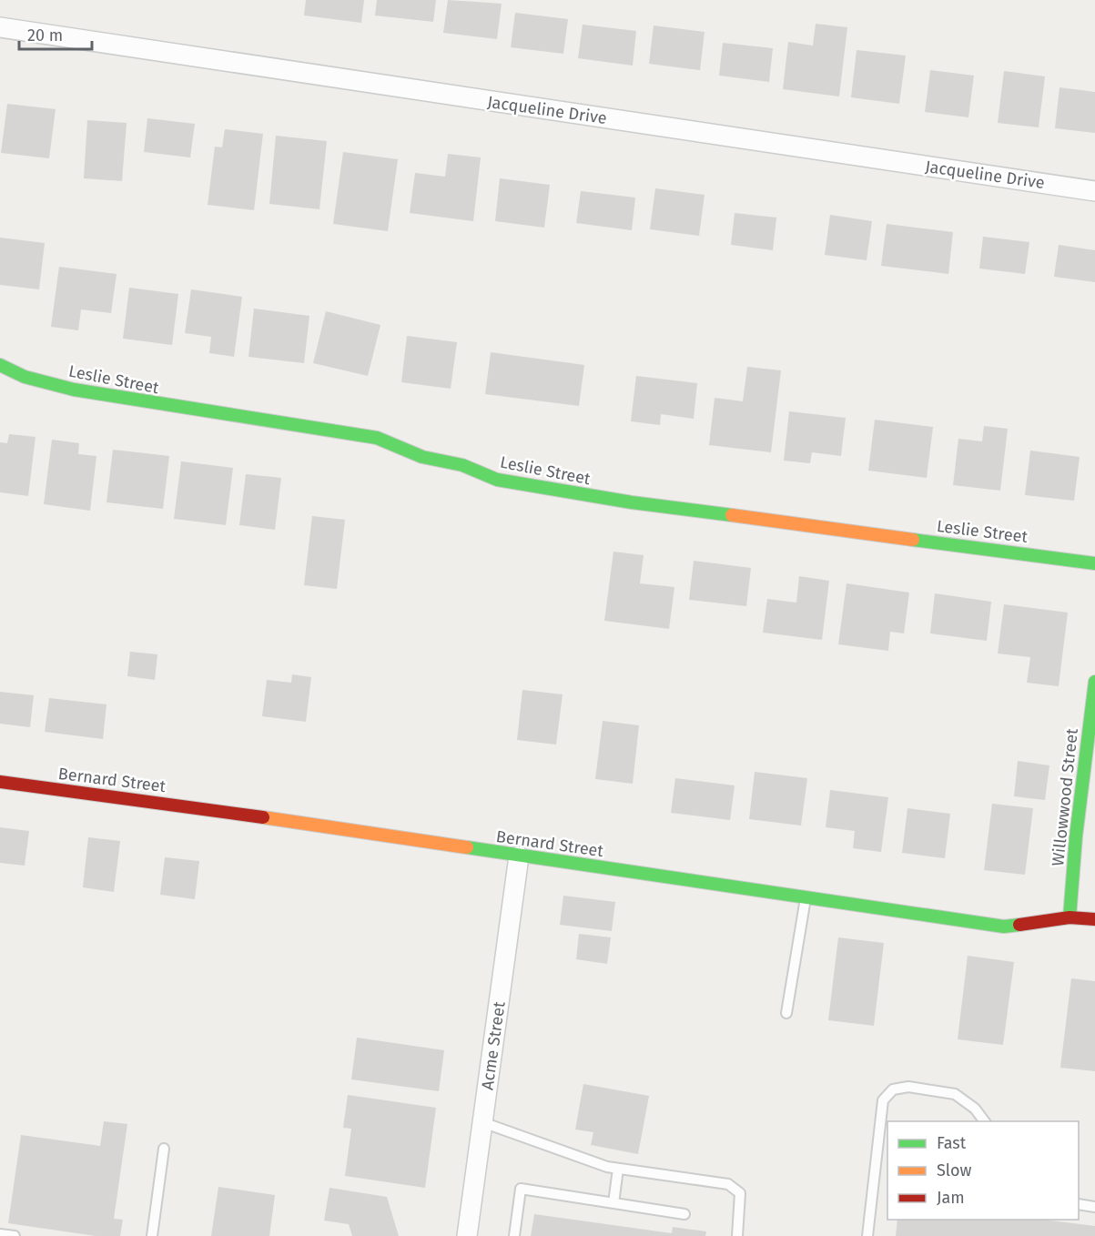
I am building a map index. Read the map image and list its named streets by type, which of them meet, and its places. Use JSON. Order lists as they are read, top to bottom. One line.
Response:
{"streets":{"street":["Jacqueline Drive","Leslie Street","Bernard Street","Willowwood Street","Acme Street"]},"crossings":[["Bernard Street","Willowwood Street"],["Bernard Street","Acme Street"]],"legend":["Fast","Slow","Jam"],"scale_bar":"20 m"}
